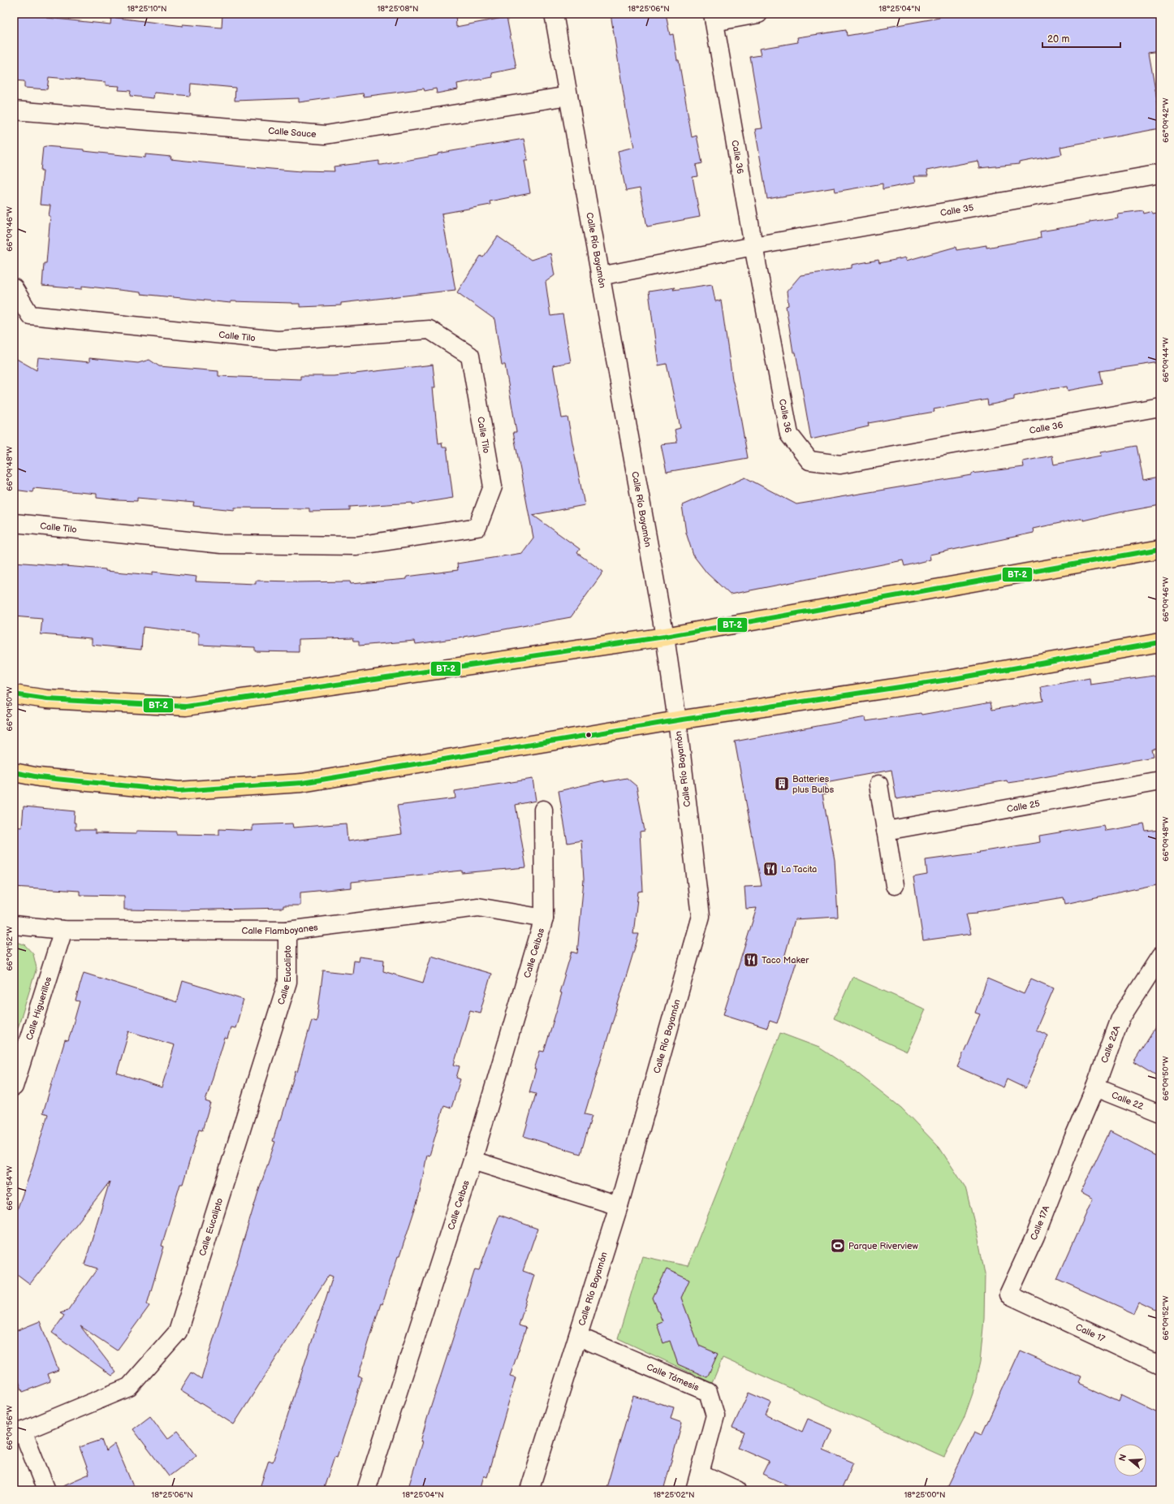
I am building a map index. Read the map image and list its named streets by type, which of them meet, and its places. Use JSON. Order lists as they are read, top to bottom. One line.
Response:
{"streets":{"street":["Calle Sauce","Calle 36","Calle 35","Calle Río Bayamón","Calle Tilo","Calle 25","Calle Flamboyanes","Calle Ceibas","Calle Eucalipto","Calle Higuerillos","Calle 22A","Calle 22","Calle 17A","Calle 17","Calle Támesis"]},"crossings":[["Calle Sauce","Calle Río Bayamón"],["Calle 36","Calle 35"],["Calle 35","Calle Río Bayamón"],["Calle Río Bayamón","Calle Támesis"],["Calle Flamboyanes","Calle Ceibas"],["Calle Flamboyanes","Calle Eucalipto"],["Calle Flamboyanes","Calle Higuerillos"],["Calle 22A","Calle 22"],["Calle 22A","Calle 17A"],["Calle 17A","Calle 17"]],"places":{"building":["Batteries plus Bulbs"],"restaurant":["La Tacita","Taco Maker"],"sports":["Parque Riverview"]},"lines":["transit line BT-2"],"scale_bar":"20 m","north":"left","coordinates":["18°25'10\"N","18°25'08\"N","18°25'06\"N","18°25'04\"N","66°09'42\"W","66°09'46\"W","66°09'44\"W","66°09'48\"W","66°09'50\"W","66°09'52\"W","66°09'54\"W","66°09'56\"W","18°25'02\"N","18°25'00\"N"]}
